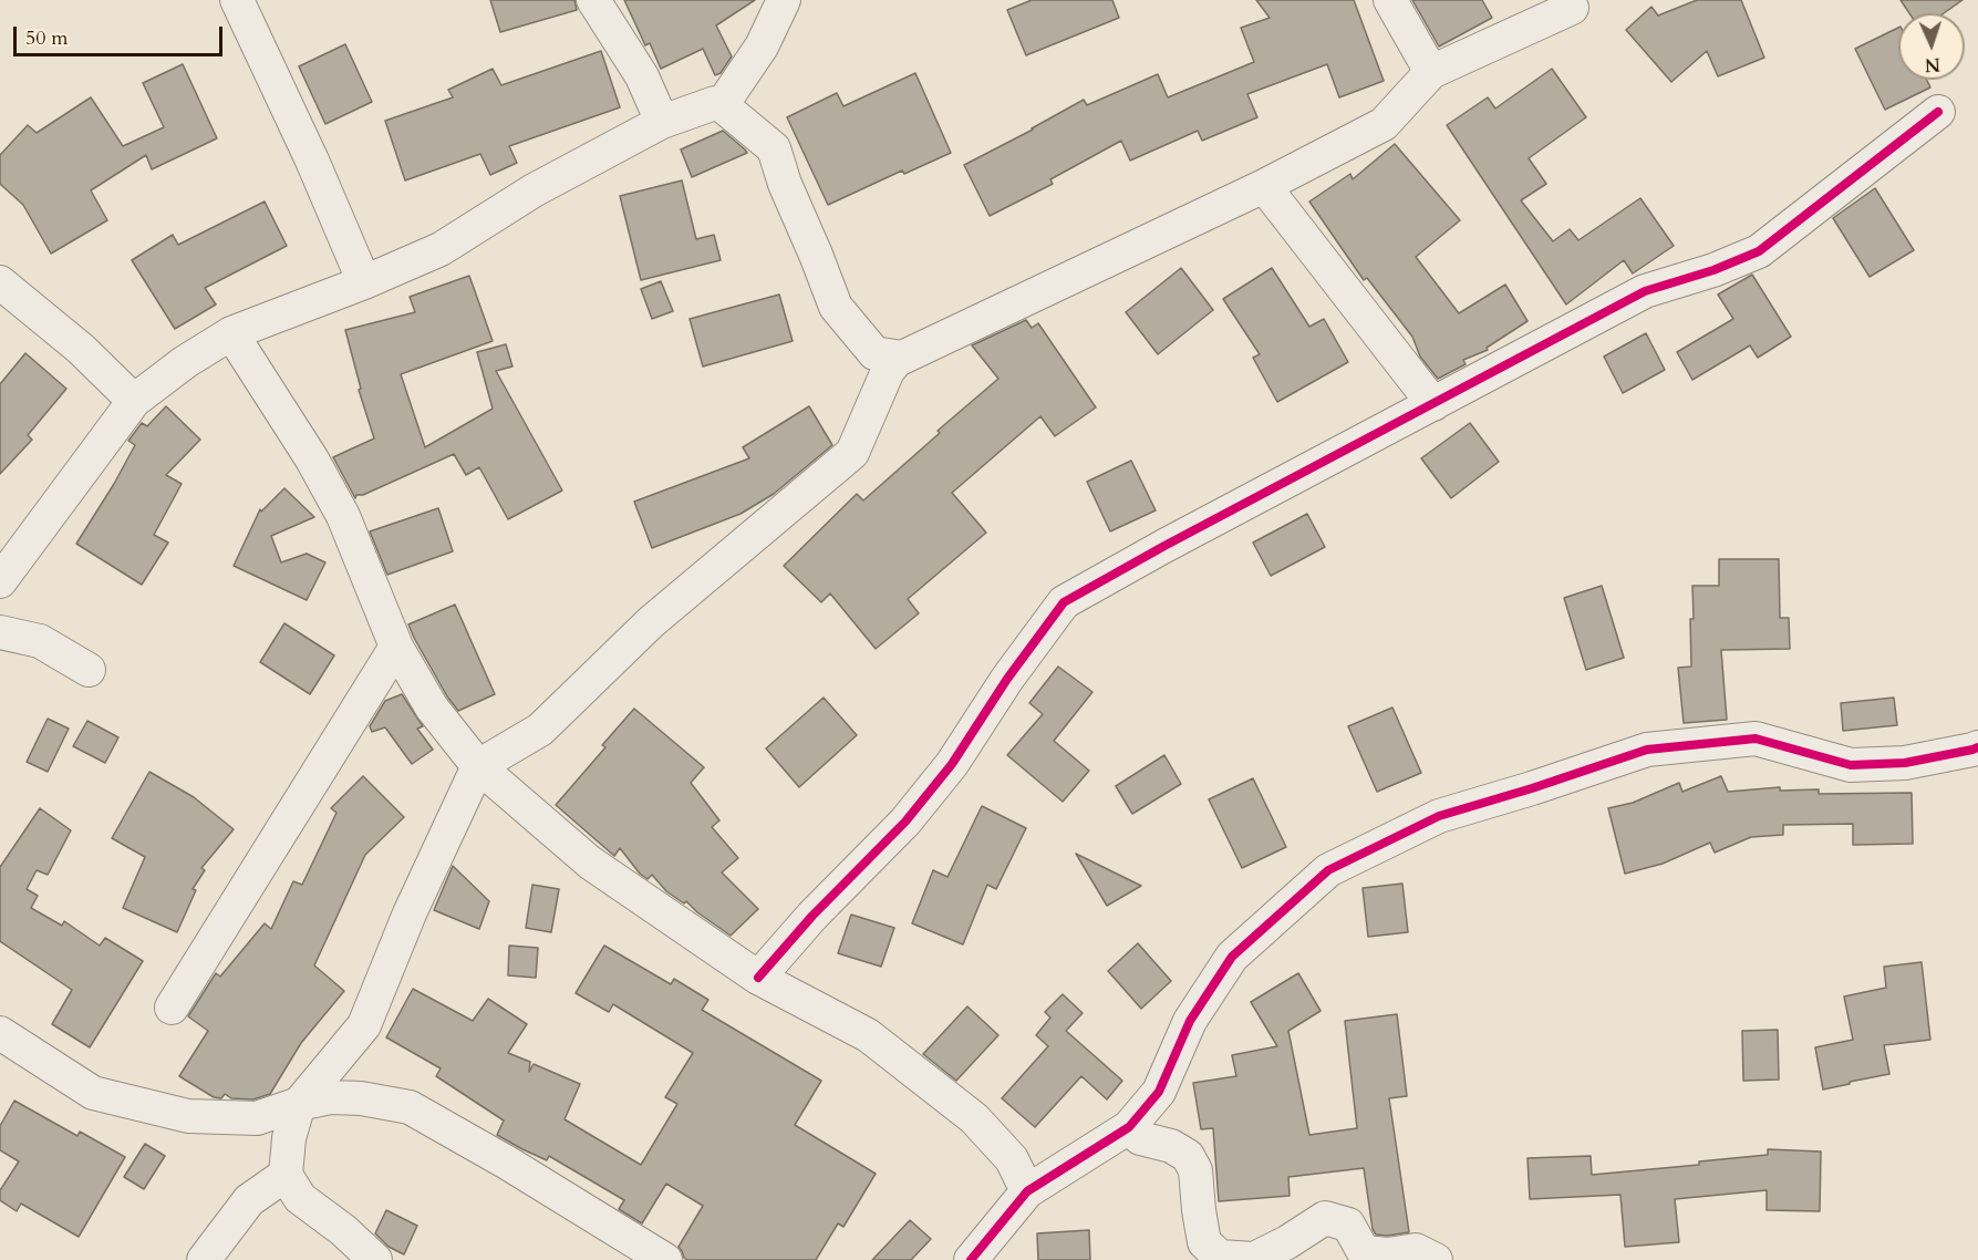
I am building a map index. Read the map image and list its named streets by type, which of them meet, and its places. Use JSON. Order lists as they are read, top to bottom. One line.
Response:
{"scale_bar":"50 m","north":"bottom"}
